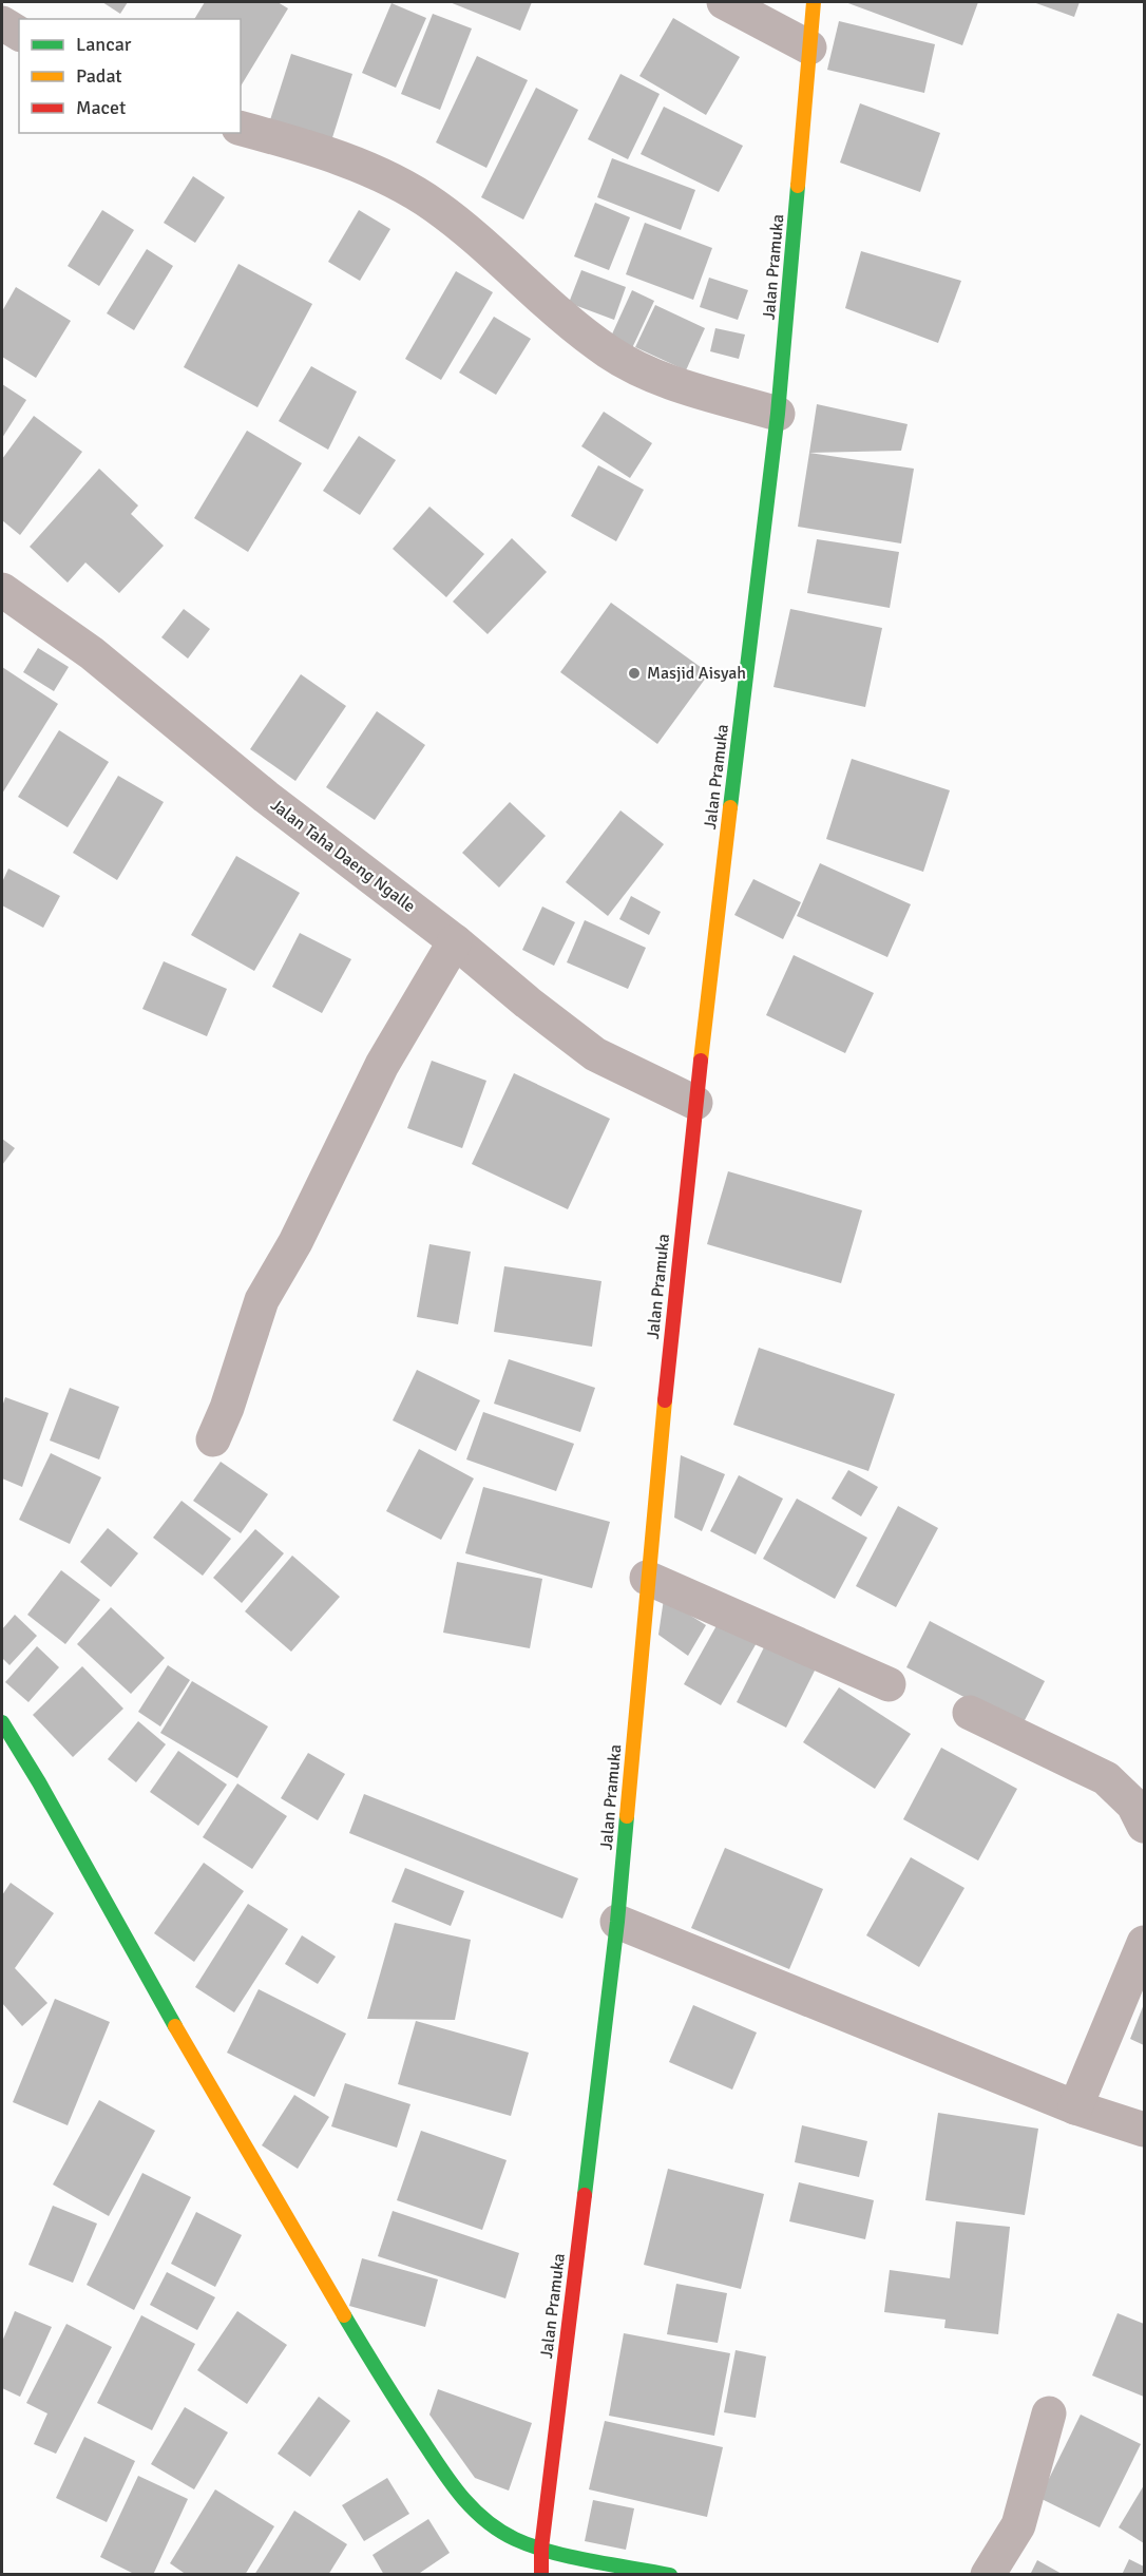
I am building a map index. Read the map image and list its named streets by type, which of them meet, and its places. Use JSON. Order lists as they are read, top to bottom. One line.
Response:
{"streets":{"street":["Jalan Pramuka","Jalan Taha Daeng Ngalle"]},"crossings":[["Jalan Pramuka","Jalan Taha Daeng Ngalle"]],"places":["Masjid Aisyah"],"legend":["Lancar","Padat","Macet"]}
